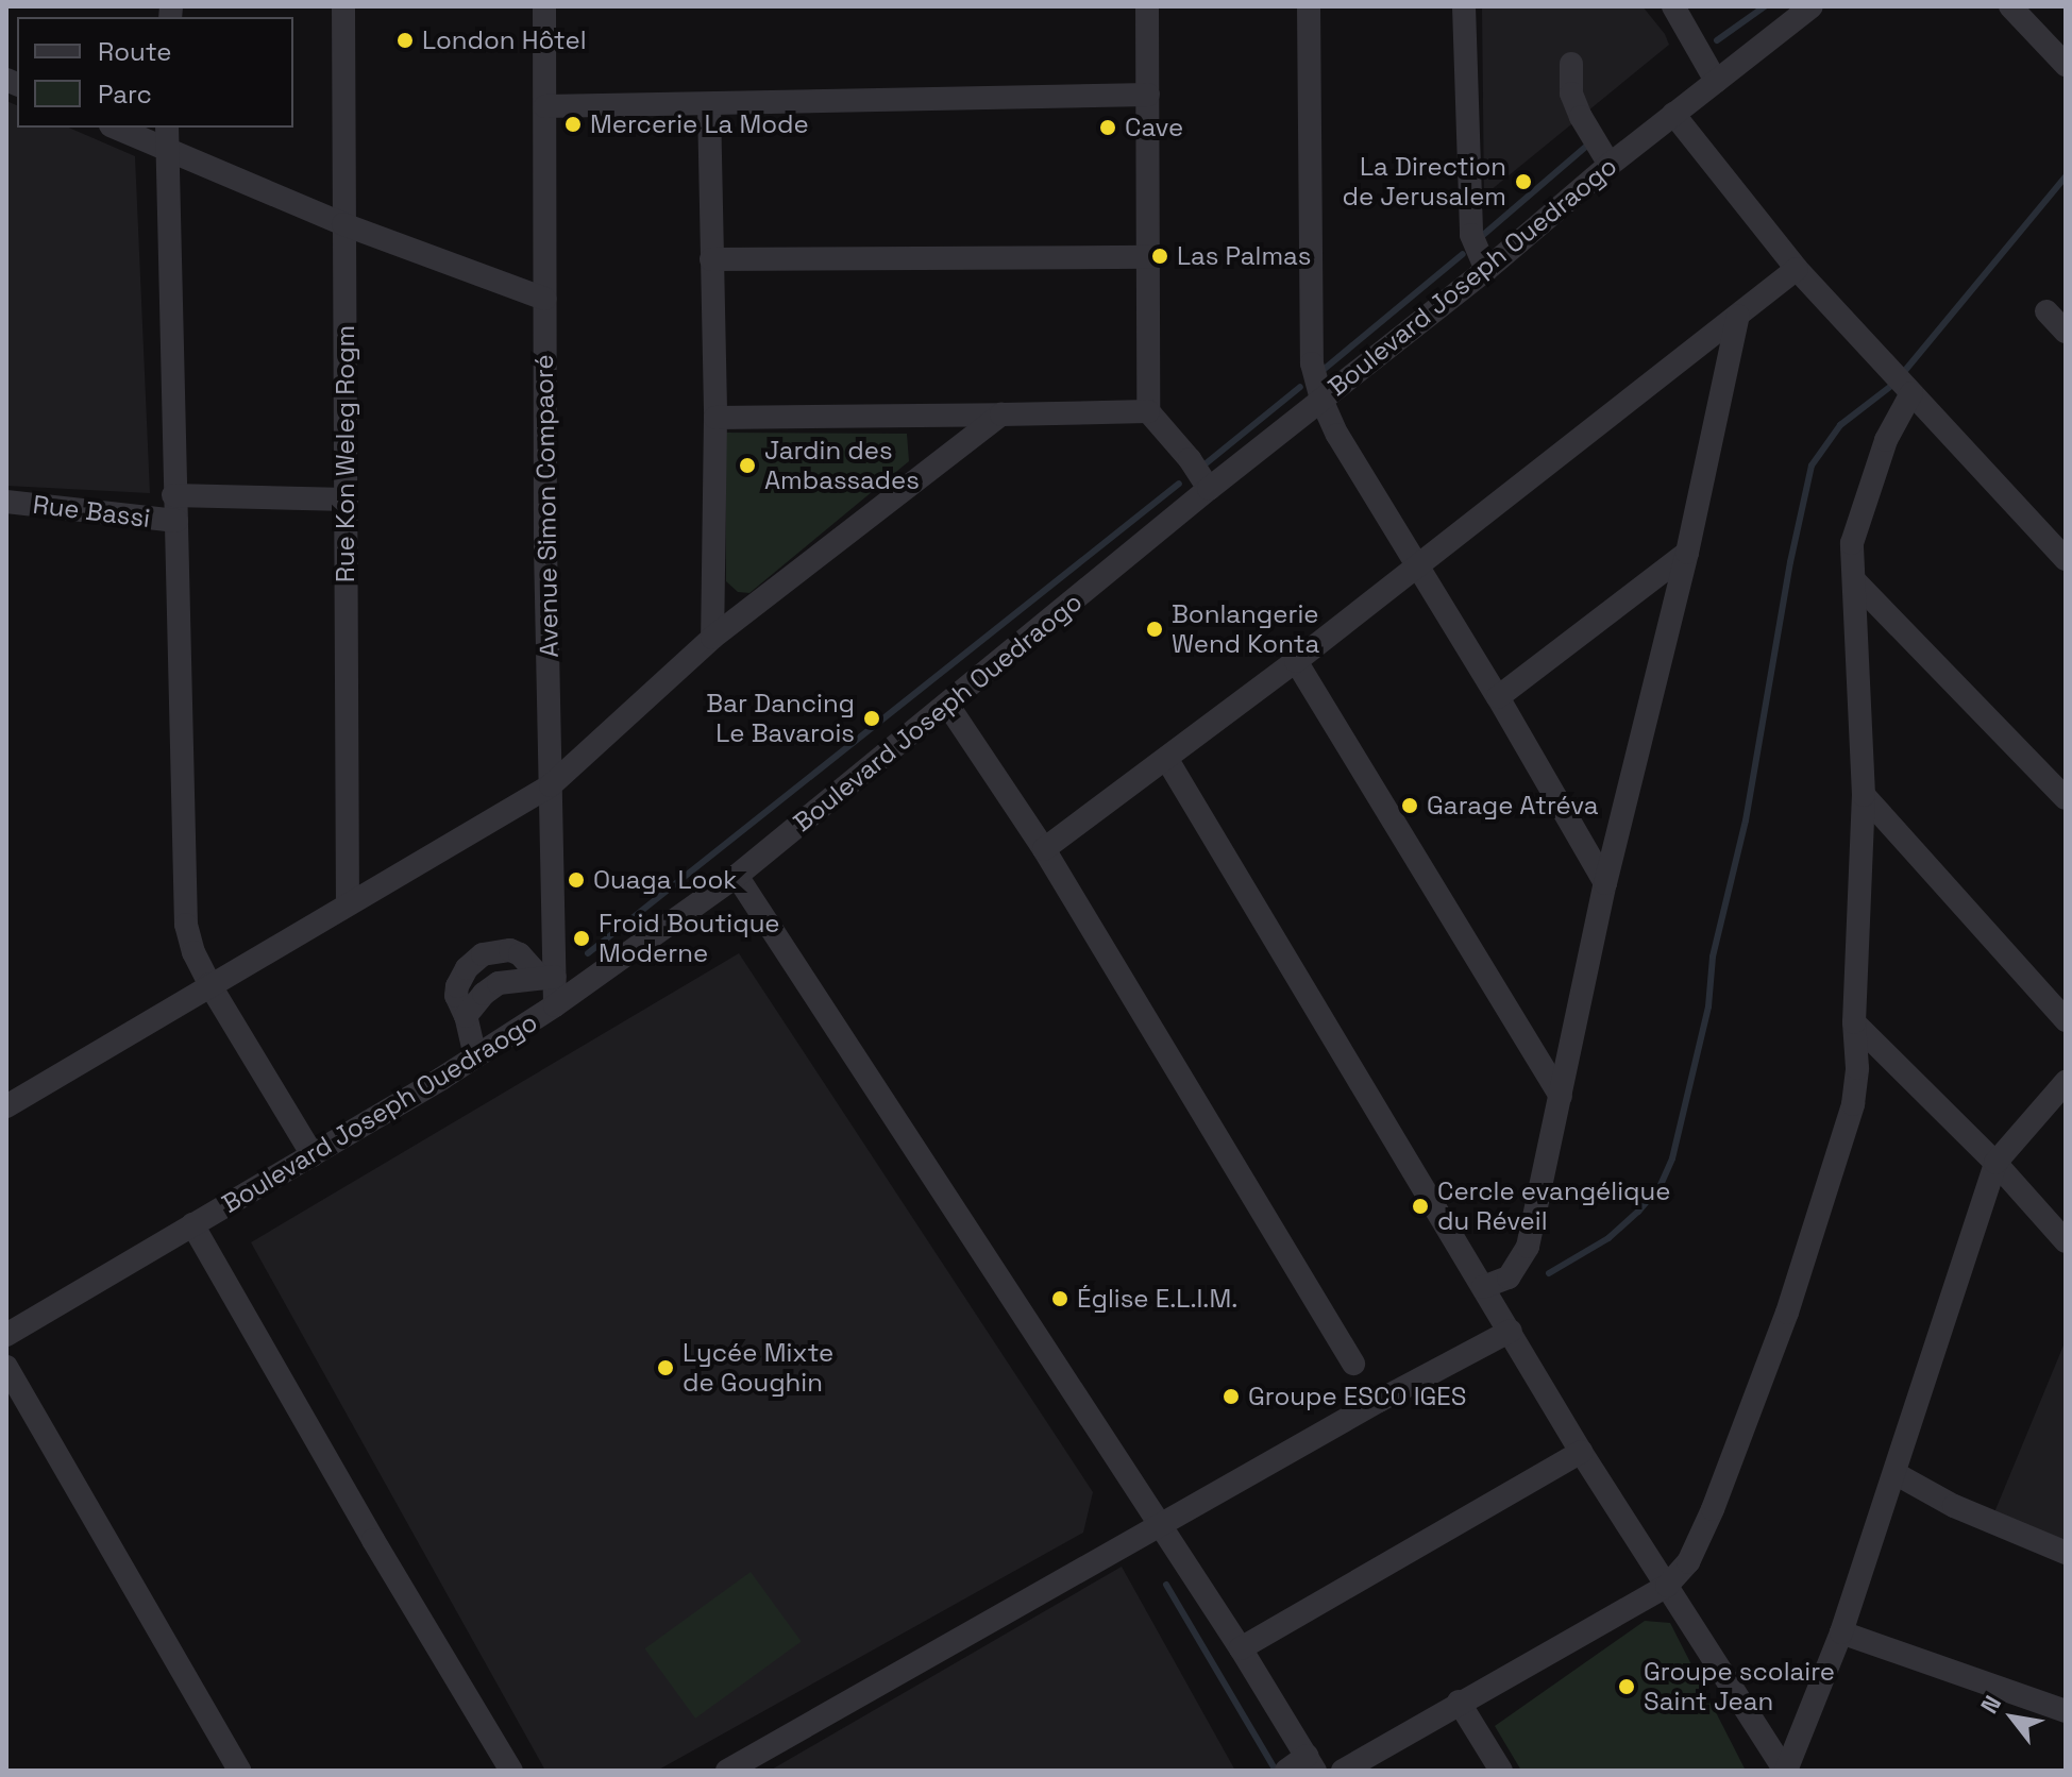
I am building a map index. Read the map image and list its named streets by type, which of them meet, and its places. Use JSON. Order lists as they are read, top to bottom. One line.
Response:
{"streets":{"street":["Boulevard Joseph Ouedraogo","Rue Kon Weleg Rogm","Avenue Simon Compaoré","Rue Bassi"]},"crossings":[["Boulevard Joseph Ouedraogo","Avenue Simon Compaoré"],["Rue Kon Weleg Rogm","Rue Bassi"]],"places":["London Hôtel","Mercerie La Mode","Cave","La Direction de Jerusalem","Las Palmas","Jardin des Ambassades","Bonlangerie Wend Konta","Bar Dancing Le Bavarois","Garage Atréva","Ouaga Look","Froid Boutique Moderne","Cercle evangélique du Réveil","Église E.L.I.M.","Lycée Mixte de Goughin","Groupe ESCO IGES","Groupe scolaire Saint Jean"],"legend":["Route","Parc"],"north":"top left"}
